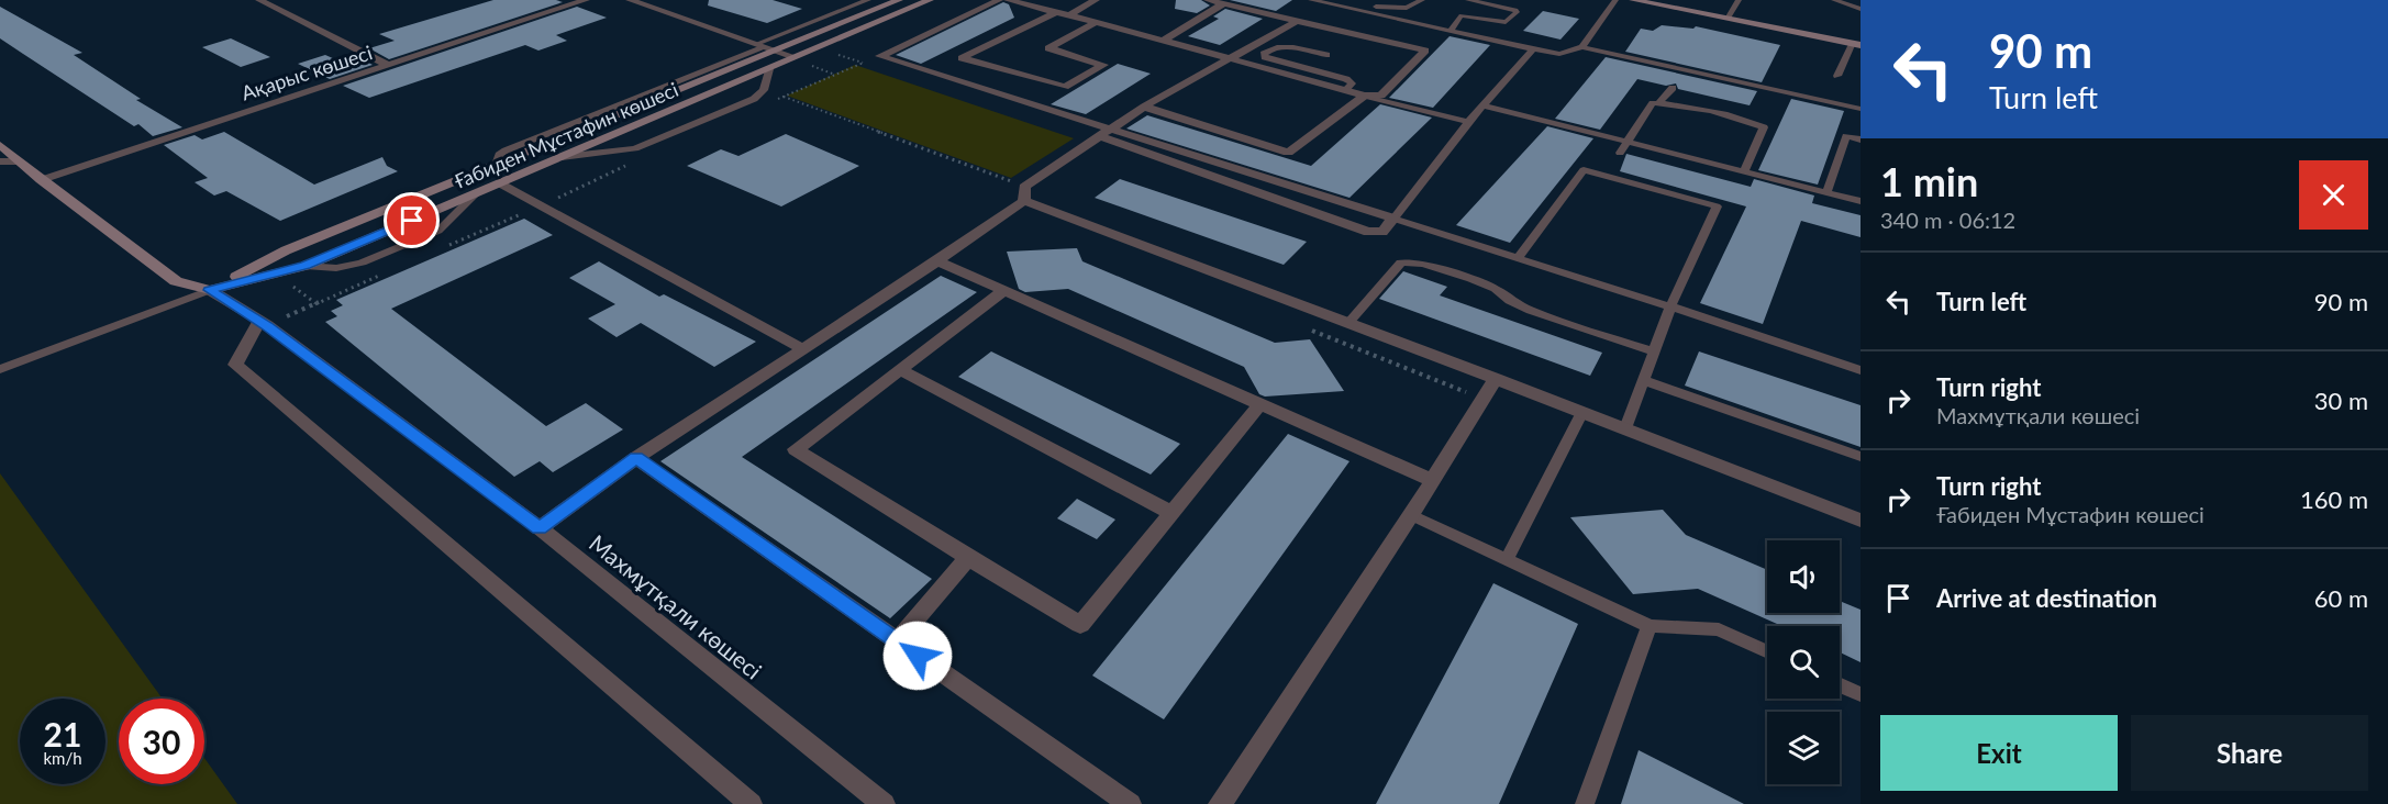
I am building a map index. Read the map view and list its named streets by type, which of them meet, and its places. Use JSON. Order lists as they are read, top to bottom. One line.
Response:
{"streets":{"street":["Ақарыс көшесі","Ғабиден Мұстафин көшесі","Махмұтқали көшесі"]},"crossings":[["Ғабиден Мұстафин көшесі","Махмұтқали көшесі"]],"page":{"turn":["90 m","Turn left"],"heading":["1 min","340 m · 06:12"],"list":[{"name":"Turn left","value":"90 m"},{"name":"Turn right","note":"Махмұтқали көшесі","value":"30 m"},{"name":"Turn right","note":"Ғабиден Мұстафин көшесі","value":"160 m"},{"name":"Arrive at destination","value":"60 m"}],"speed":"21 km/h","limit":"30","buttons":["Exit","Share"]}}
